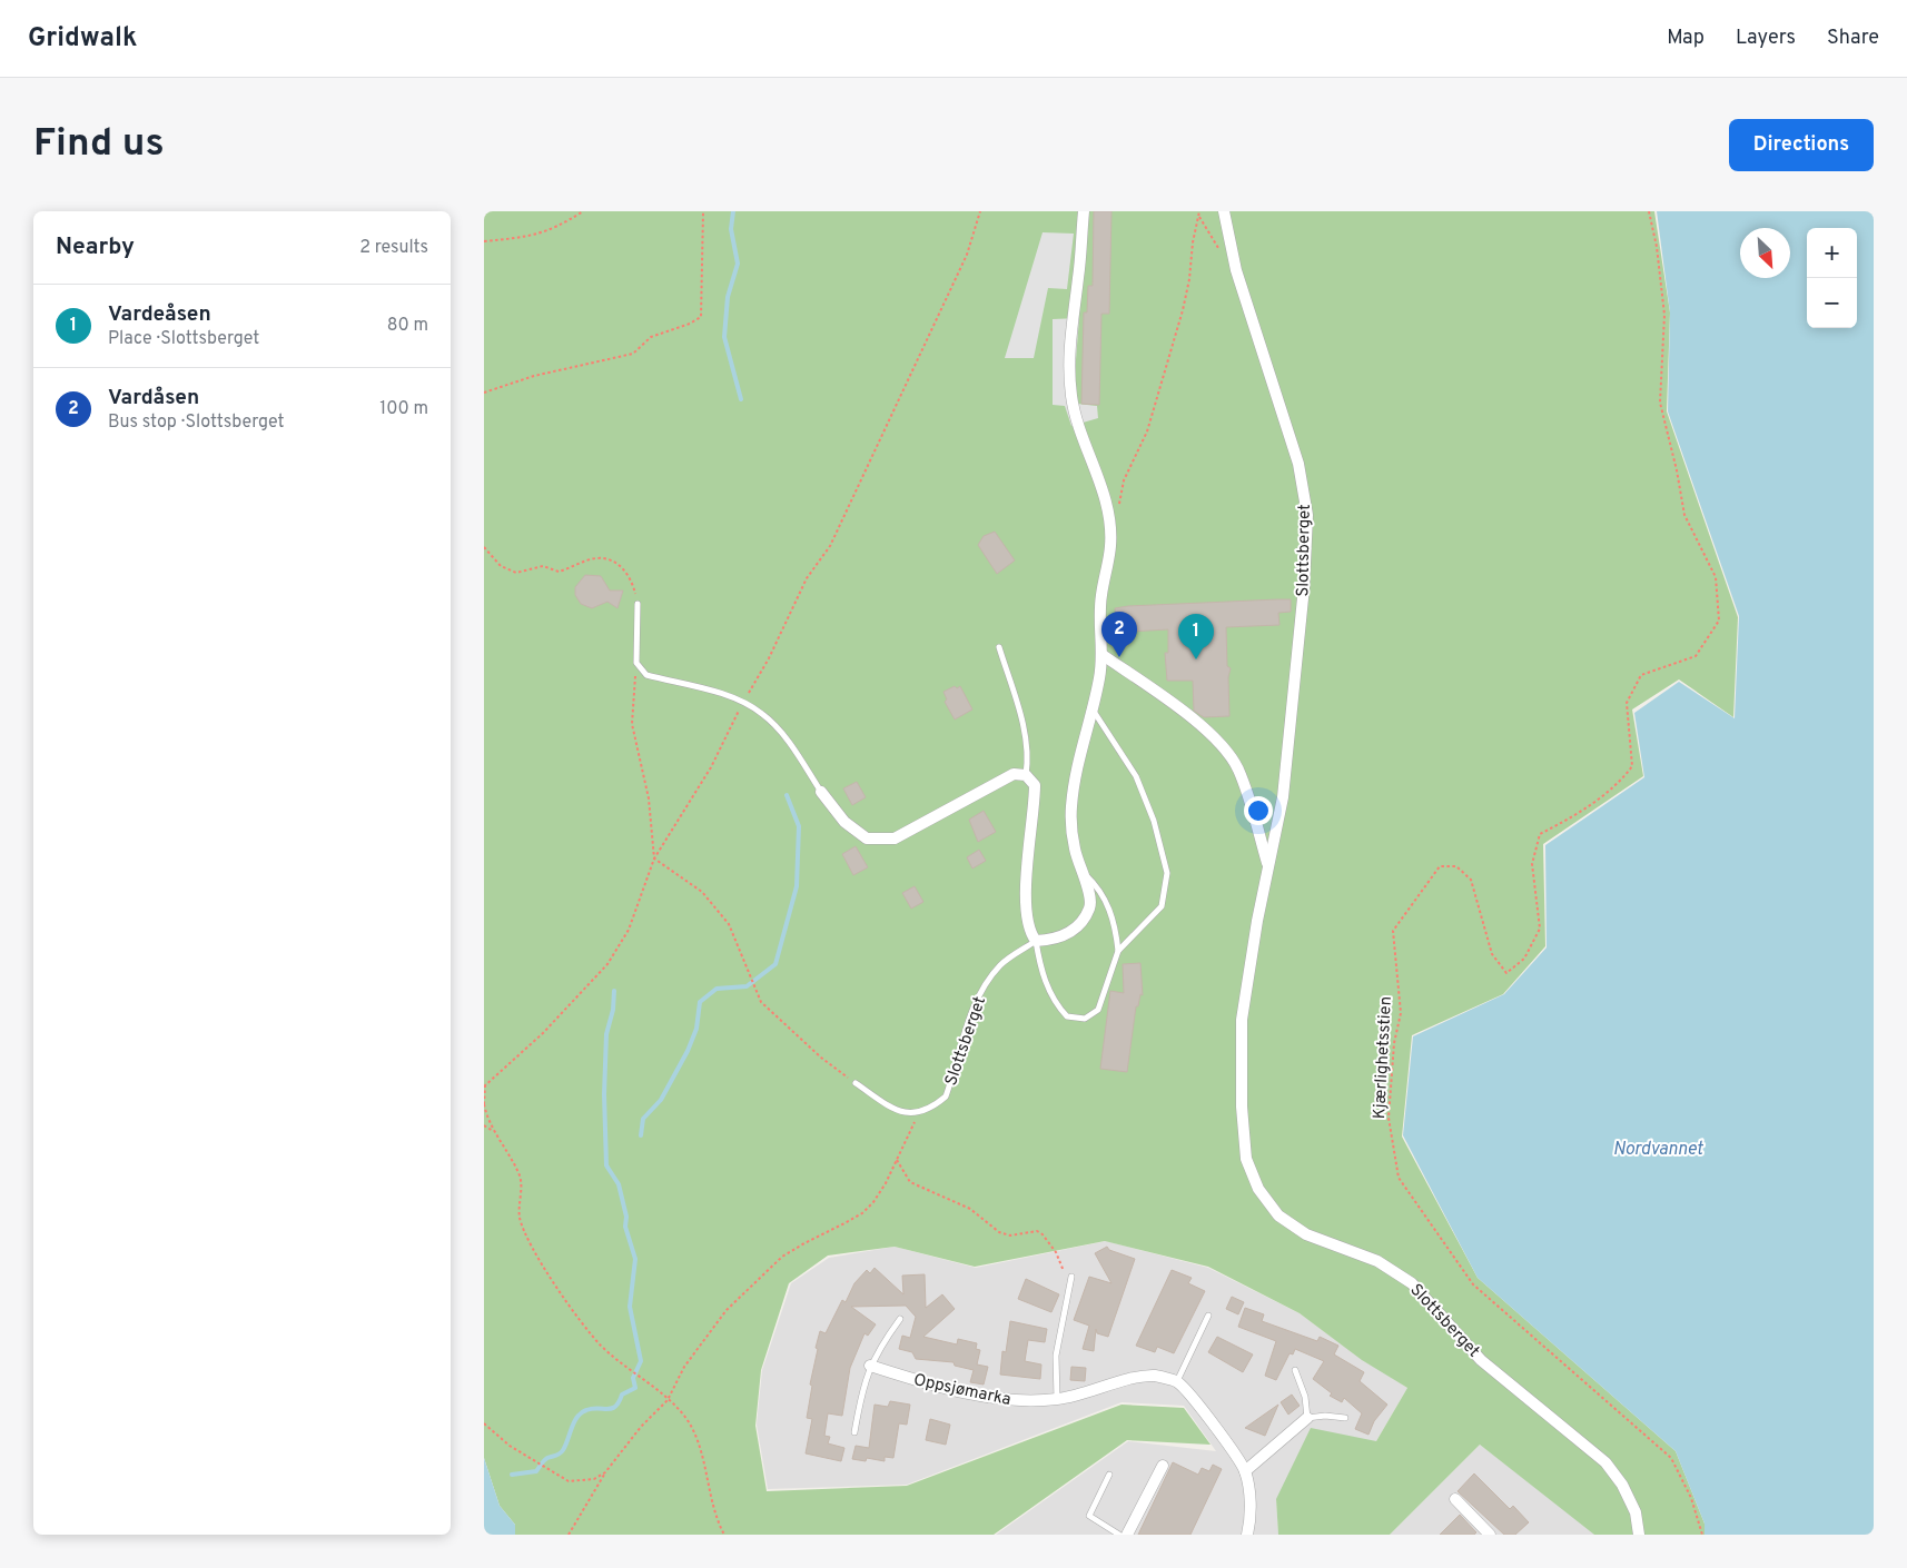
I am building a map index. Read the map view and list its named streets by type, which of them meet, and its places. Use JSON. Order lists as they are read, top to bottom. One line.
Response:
{"streets":{"street":["Slottsberget","Oppsjømarka"],"path":["Kjærlighetsstien"]},"water":["Nordvannet"],"north":"bottom right","page":{"header":"Gridwalk","nav":["Map","Layers","Share"],"buttons":"Directions","title":"Find us","heading":["Nearby","2 results"],"map_buttons":["+","−"],"list":[{"mark":"1","name":"Vardeåsen","note":"Place · Slottsberget","value":"80 m"},{"mark":"2","name":"Vardåsen","note":"Bus stop · Slottsberget","value":"100 m"}],"pins":["2","1"]}}
